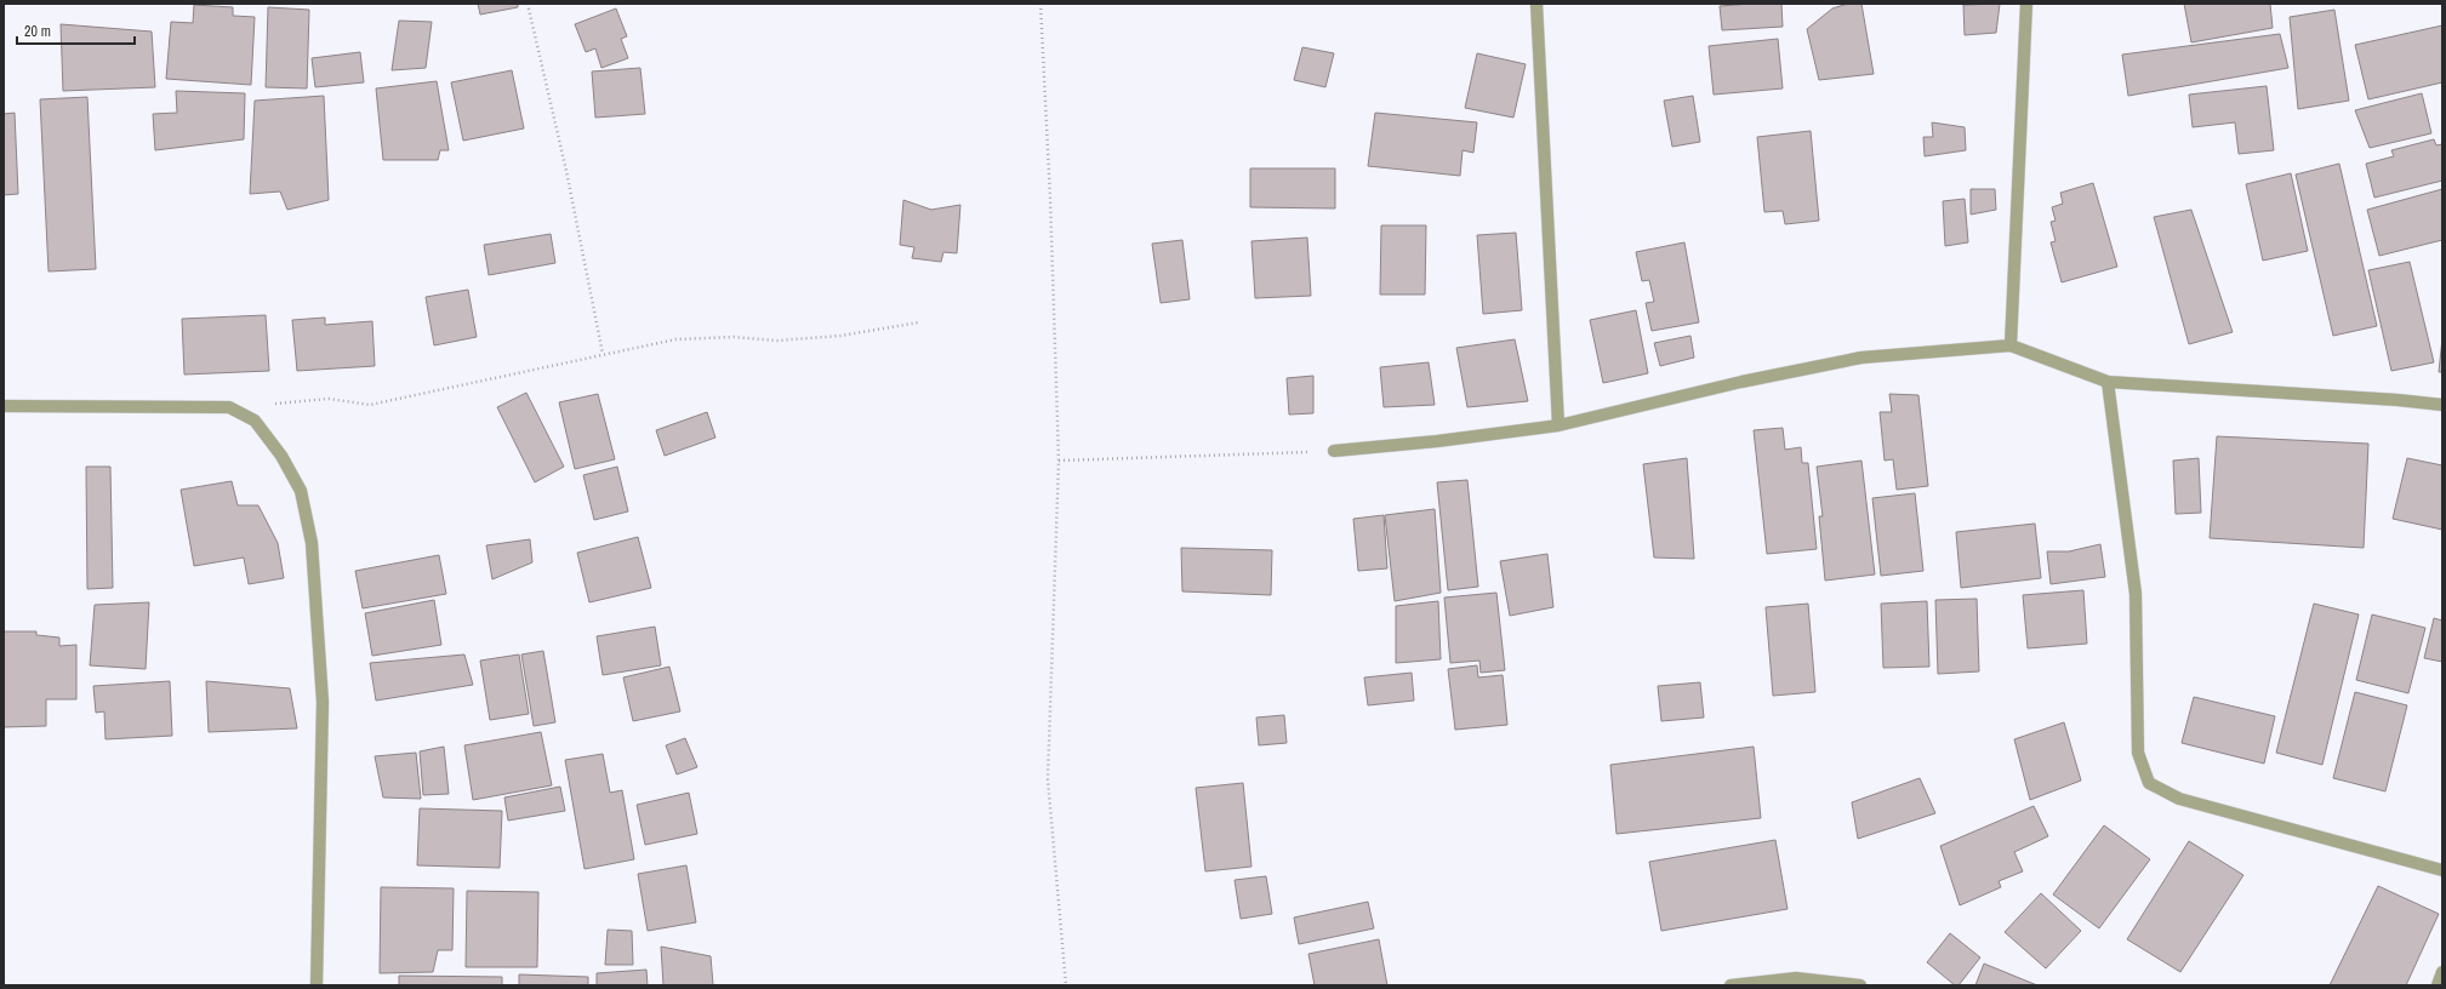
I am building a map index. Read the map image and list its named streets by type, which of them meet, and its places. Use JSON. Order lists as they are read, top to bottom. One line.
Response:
{"scale_bar":"20 m"}
